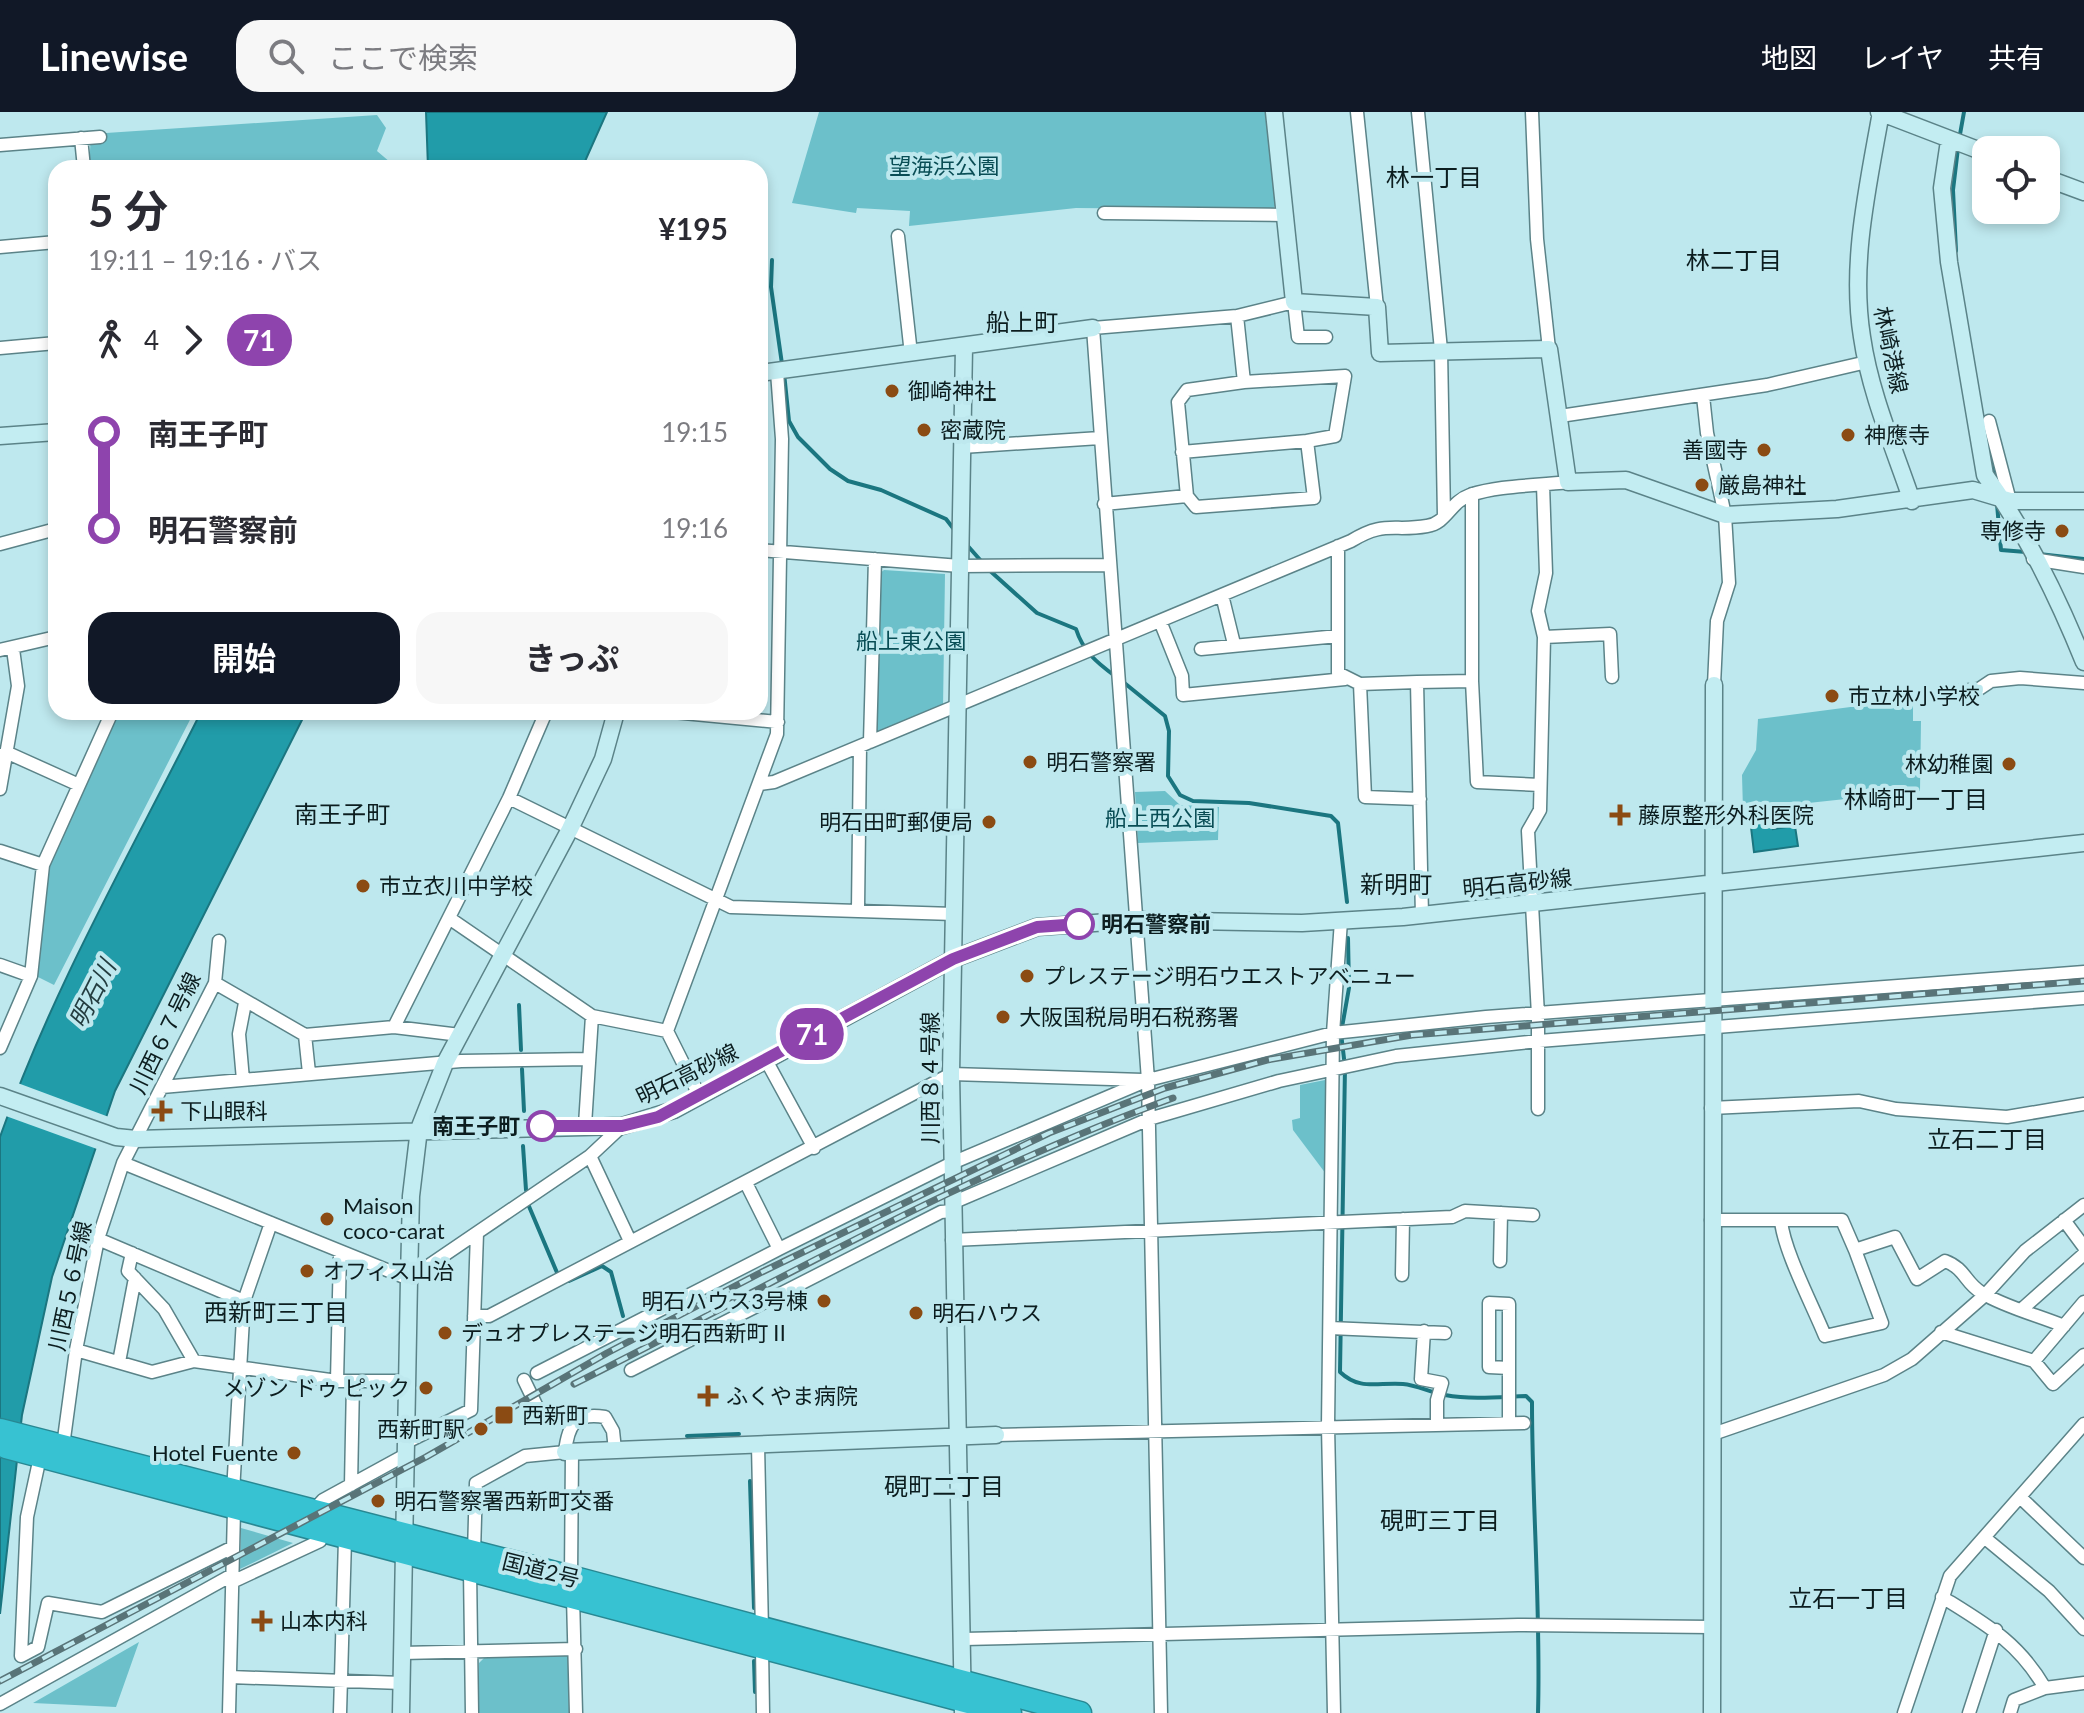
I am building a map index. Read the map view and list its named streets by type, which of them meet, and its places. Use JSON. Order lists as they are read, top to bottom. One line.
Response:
{"streets":{"highway":["国道2号"],"street":["林崎港線","明石高砂線","川西６７号線","川西８４号線","川西５６号線"]},"crossings":[["明石高砂線","川西６７号線"],["明石高砂線","川西８４号線"],["明石高砂線","川西５６号線"],["川西６７号線","川西５６号線"],["川西８４号線","国道2号"],["川西５６号線","国道2号"]],"districts":["林一丁目","林二丁目","船上町","林崎町一丁目","南王子町","新明町","立石二丁目","西新町三丁目","硯町二丁目","硯町三丁目","立石一丁目"],"water":["明石川"],"parks":["望海浜公園","船上東公園","船上西公園"],"places":{"other":["御崎神社","密蔵院","神應寺","善國寺","厳島神社","専修寺","市立林小学校","明石警察署","林幼稚園","明石田町郵便局","市立衣川中学校","明石警察前","プレステージ明石ウエストアベニュー","大阪国税局明石税務署","南王子町","Maison coco-carat","オフィス山治","明石ハウス3号棟","明石ハウス","デュオプレステージ明石西新町Ⅱ","メゾン ドゥ ピック","西新町駅","Hotel Fuente","明石警察署西新町交番"],"health":["藤原整形外科医院","下山眼科","ふくやま病院","山本内科"],"transit":["西新町"]},"lines":["bus line 71"],"page":{"header":"Linewise","search":"ここで検索","nav":["地図","レイヤ","共有"],"on_map":"71","heading":["5 分","19:11 – 19:16 · バス","¥195"],"legs":["4","71"],"list":[{"name":"南王子町","value":"19:15"},{"name":"明石警察前","value":"19:16"}],"buttons":["開始","きっぷ"]}}
